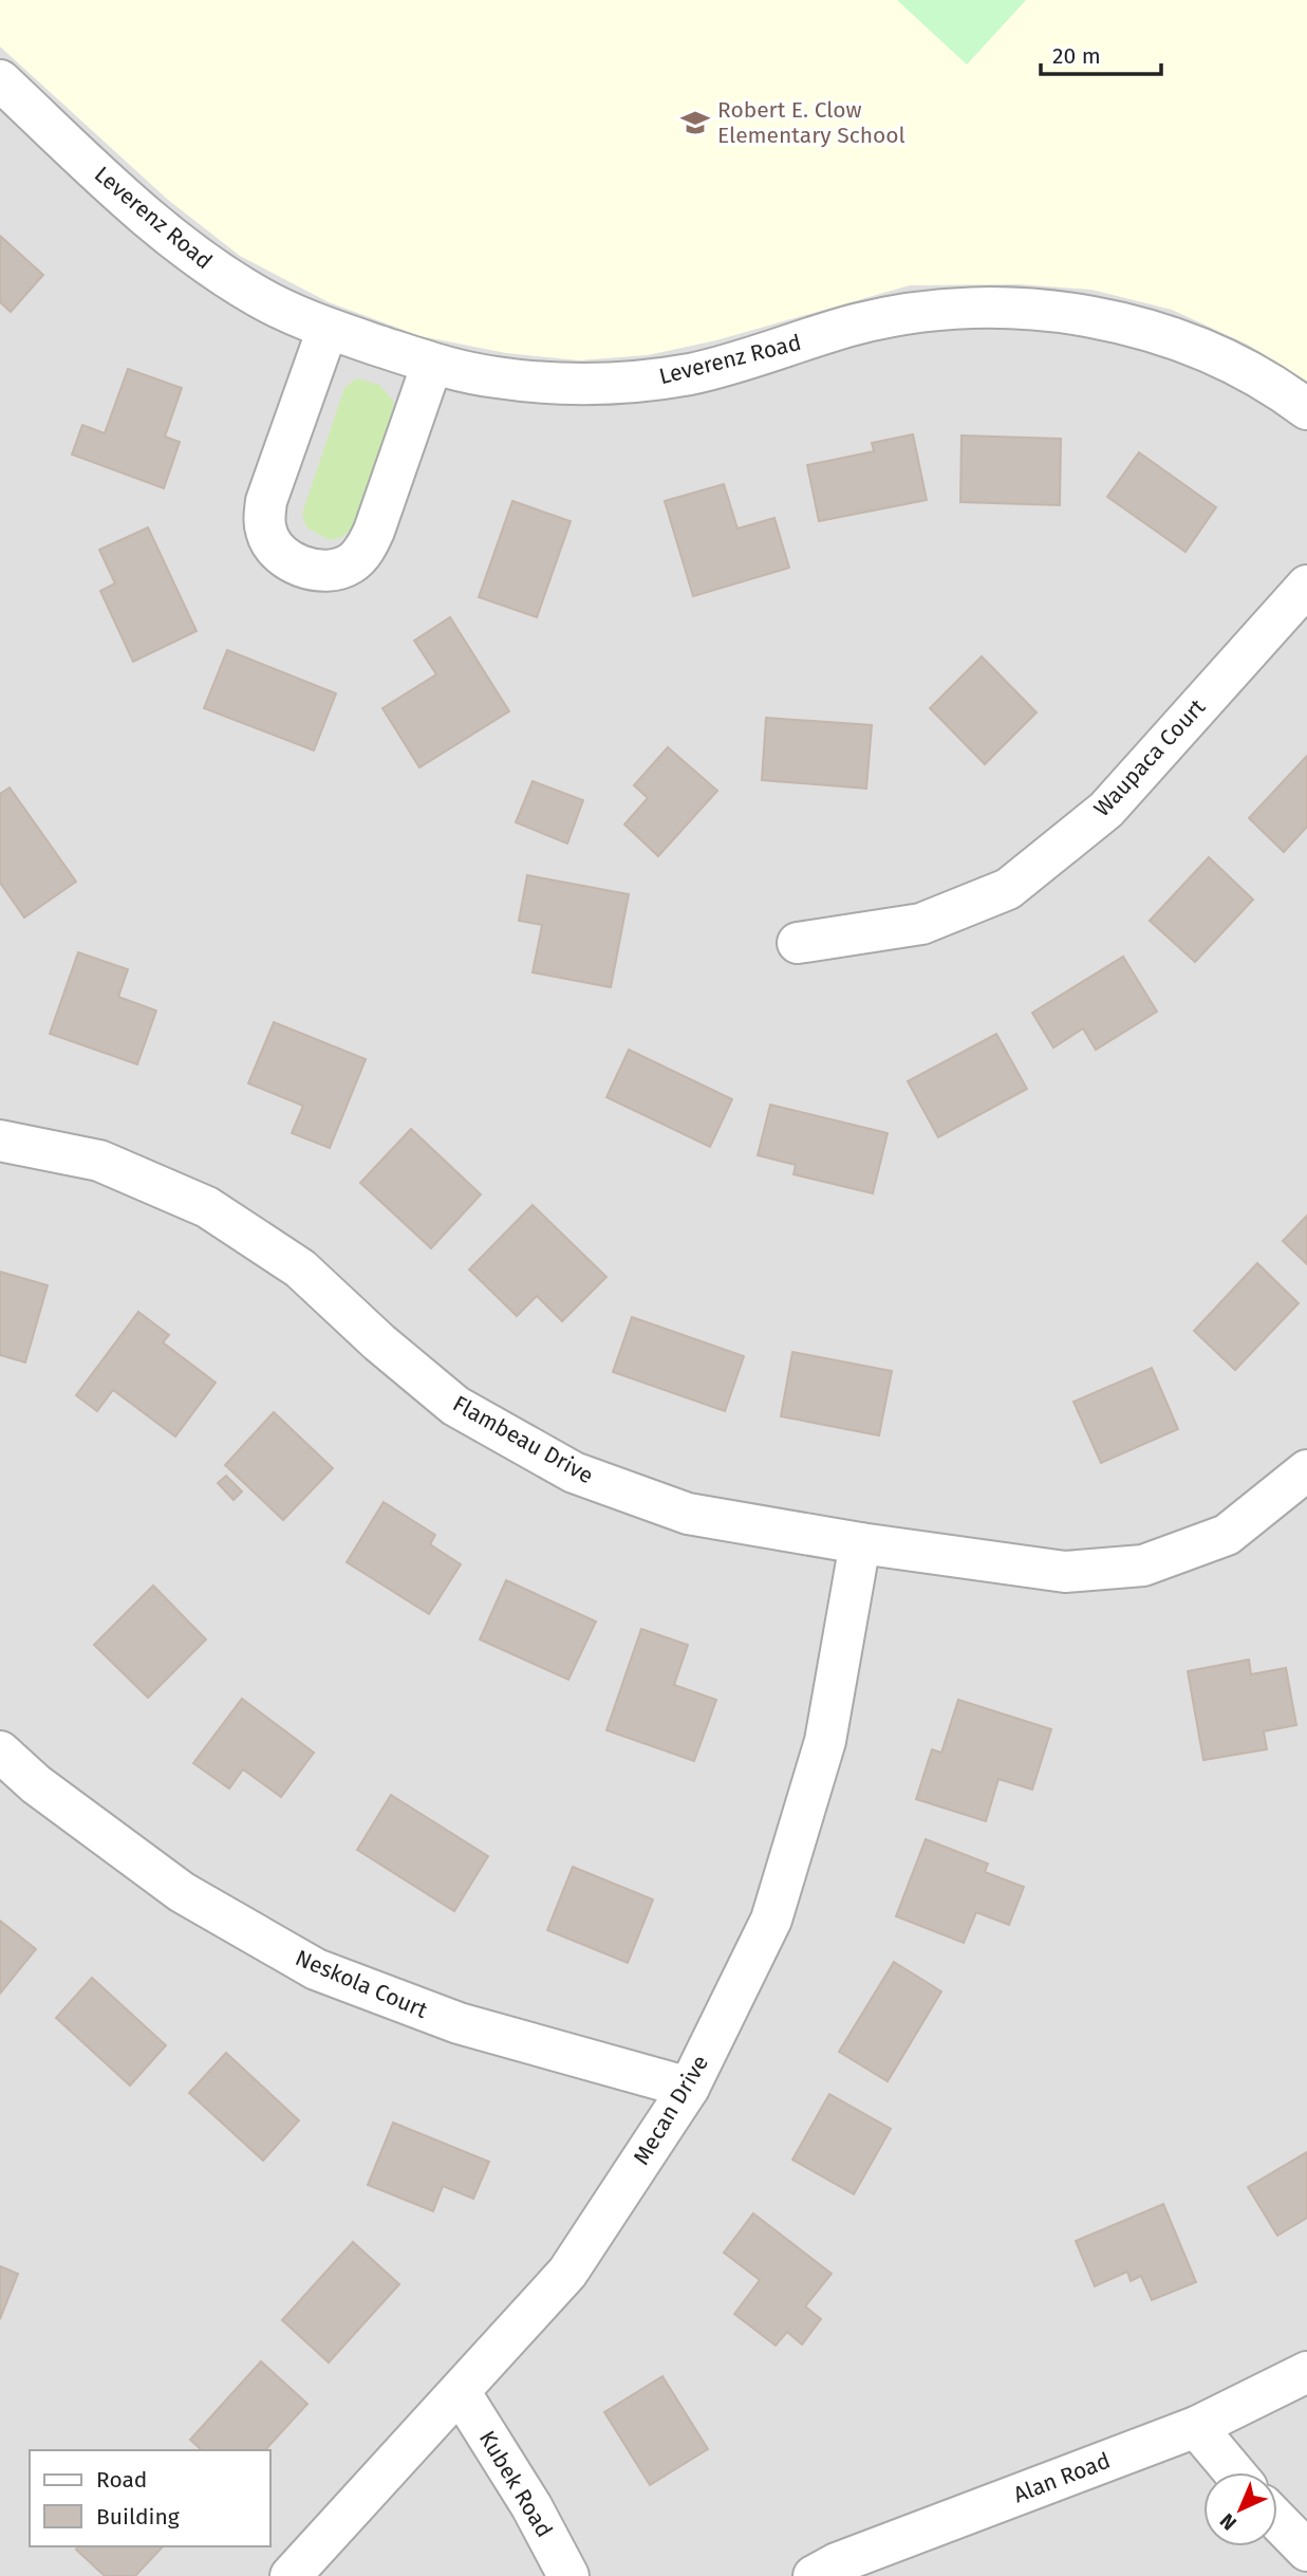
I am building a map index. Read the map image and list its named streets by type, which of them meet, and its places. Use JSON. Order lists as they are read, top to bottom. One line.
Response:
{"streets":{"street":["Leverenz Road","Waupaca Court","Flambeau Drive","Neskola Court","Mecan Drive","Alan Road","Kubek Road"]},"crossings":[["Flambeau Drive","Mecan Drive"],["Neskola Court","Mecan Drive"],["Mecan Drive","Kubek Road"]],"places":{"school or university":["Robert E. Clow Elementary School"]},"legend":["Road","Building"],"scale_bar":"20 m","north":"bottom left"}
